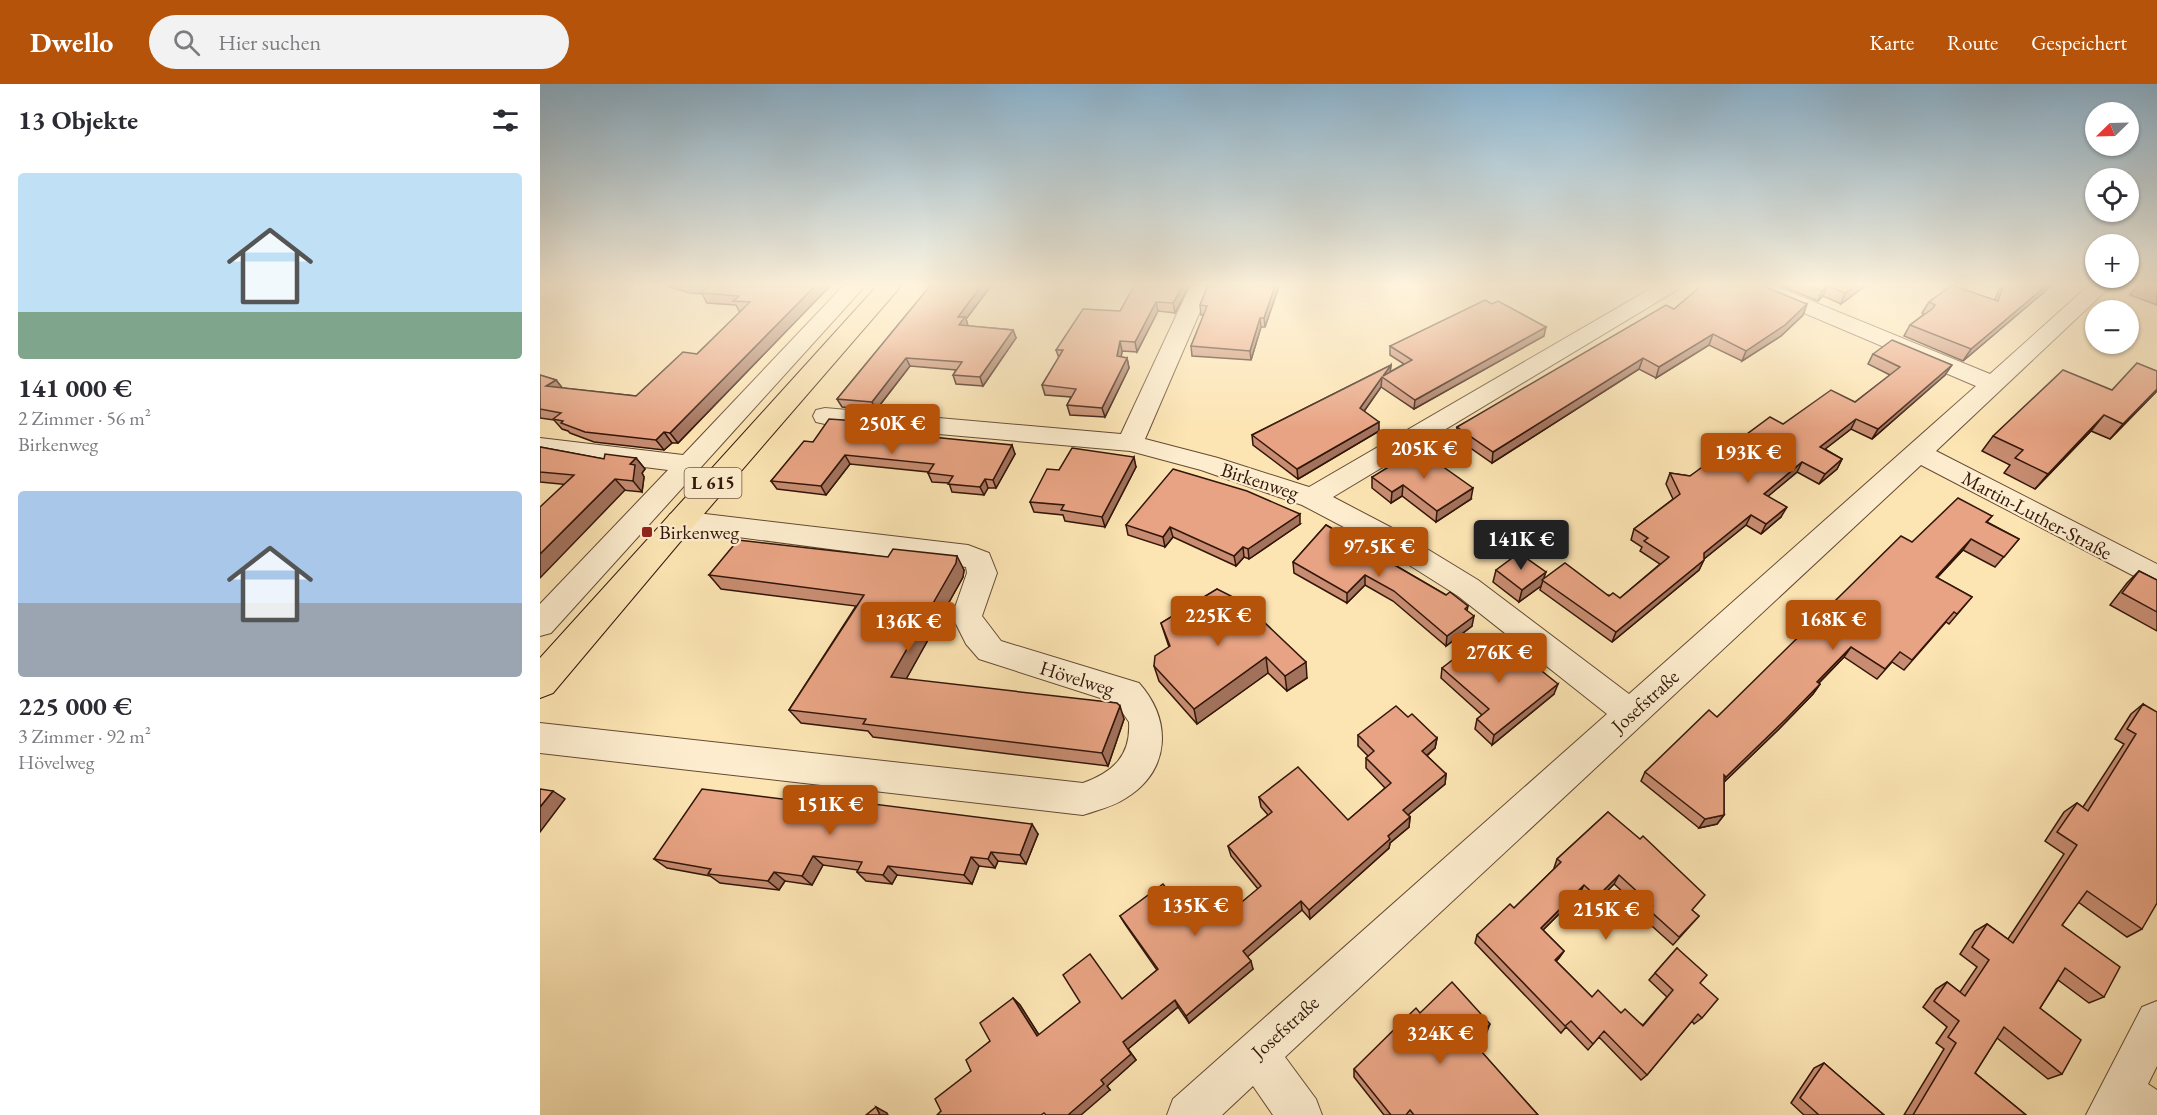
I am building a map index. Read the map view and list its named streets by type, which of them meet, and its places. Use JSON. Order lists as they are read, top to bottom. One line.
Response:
{"streets":{"main road":["L 615"],"street":["Birkenweg","Martin-Luther-Straße","Hövelweg","Josefstraße"]},"crossings":[["Birkenweg","Josefstraße"],["L 615","Hövelweg"],["Martin-Luther-Straße","Josefstraße"]],"places":{"transit":["Birkenweg"]},"north":"bottom left","page":{"header":"Dwello","search":"Hier suchen","nav":["Karte","Route","Gespeichert"],"heading":"13 Objekte","map_buttons":["+","−"],"list":[{"name":"141 000 €","note":"2 Zimmer · 56 m² · Birkenweg"},{"name":"225 000 €","note":"3 Zimmer · 92 m² · Hövelweg"}],"price":["250K €","205K €","193K €","141K €","97.5K €","225K €","168K €","136K €","276K €","151K €","135K €","215K €","324K €"]}}
